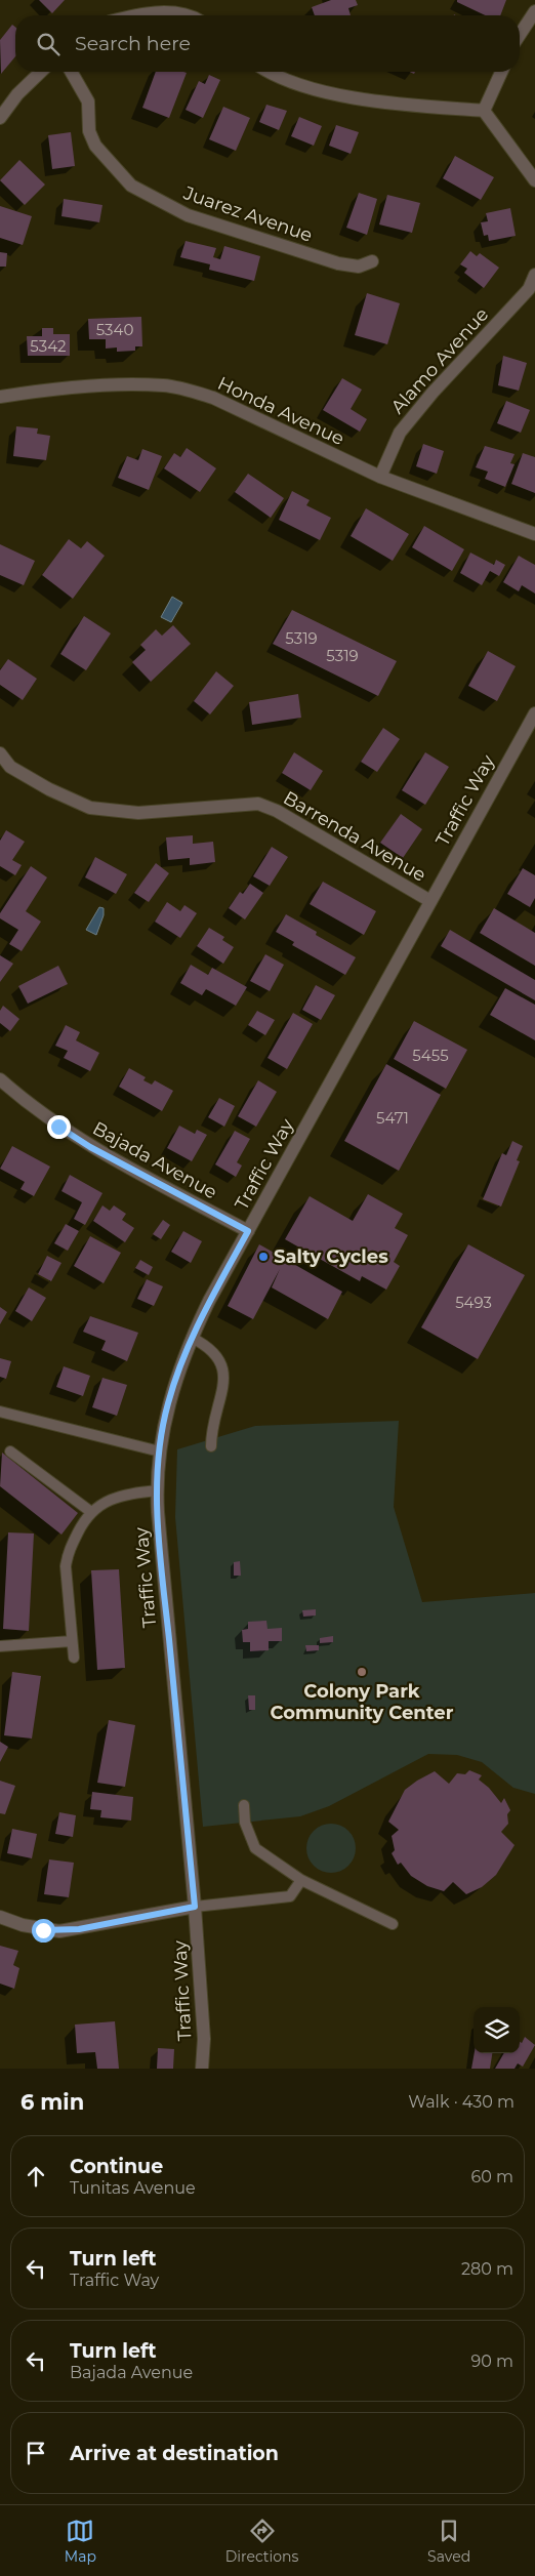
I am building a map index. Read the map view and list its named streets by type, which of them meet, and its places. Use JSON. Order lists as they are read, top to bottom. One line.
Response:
{"streets":{"street":["Juarez Avenue","Alamo Avenue","Honda Avenue","Traffic Way","Barrenda Avenue","Bajada Avenue"]},"crossings":[["Alamo Avenue","Honda Avenue"],["Traffic Way","Barrenda Avenue"],["Traffic Way","Bajada Avenue"]],"places":["Salty Cycles","Colony Park Community Center"],"house_numbers":["5340","5342","5319","5319","5455","5471","5493"],"page":{"search":"Search here","heading":["6 min","Walk · 430 m"],"list":[["Continue","Tunitas Avenue","60 m"],["Turn left","Traffic Way","280 m"],["Turn left","Bajada Avenue","90 m"],"Arrive at destination"],"nav":["Map","Directions","Saved"]}}
